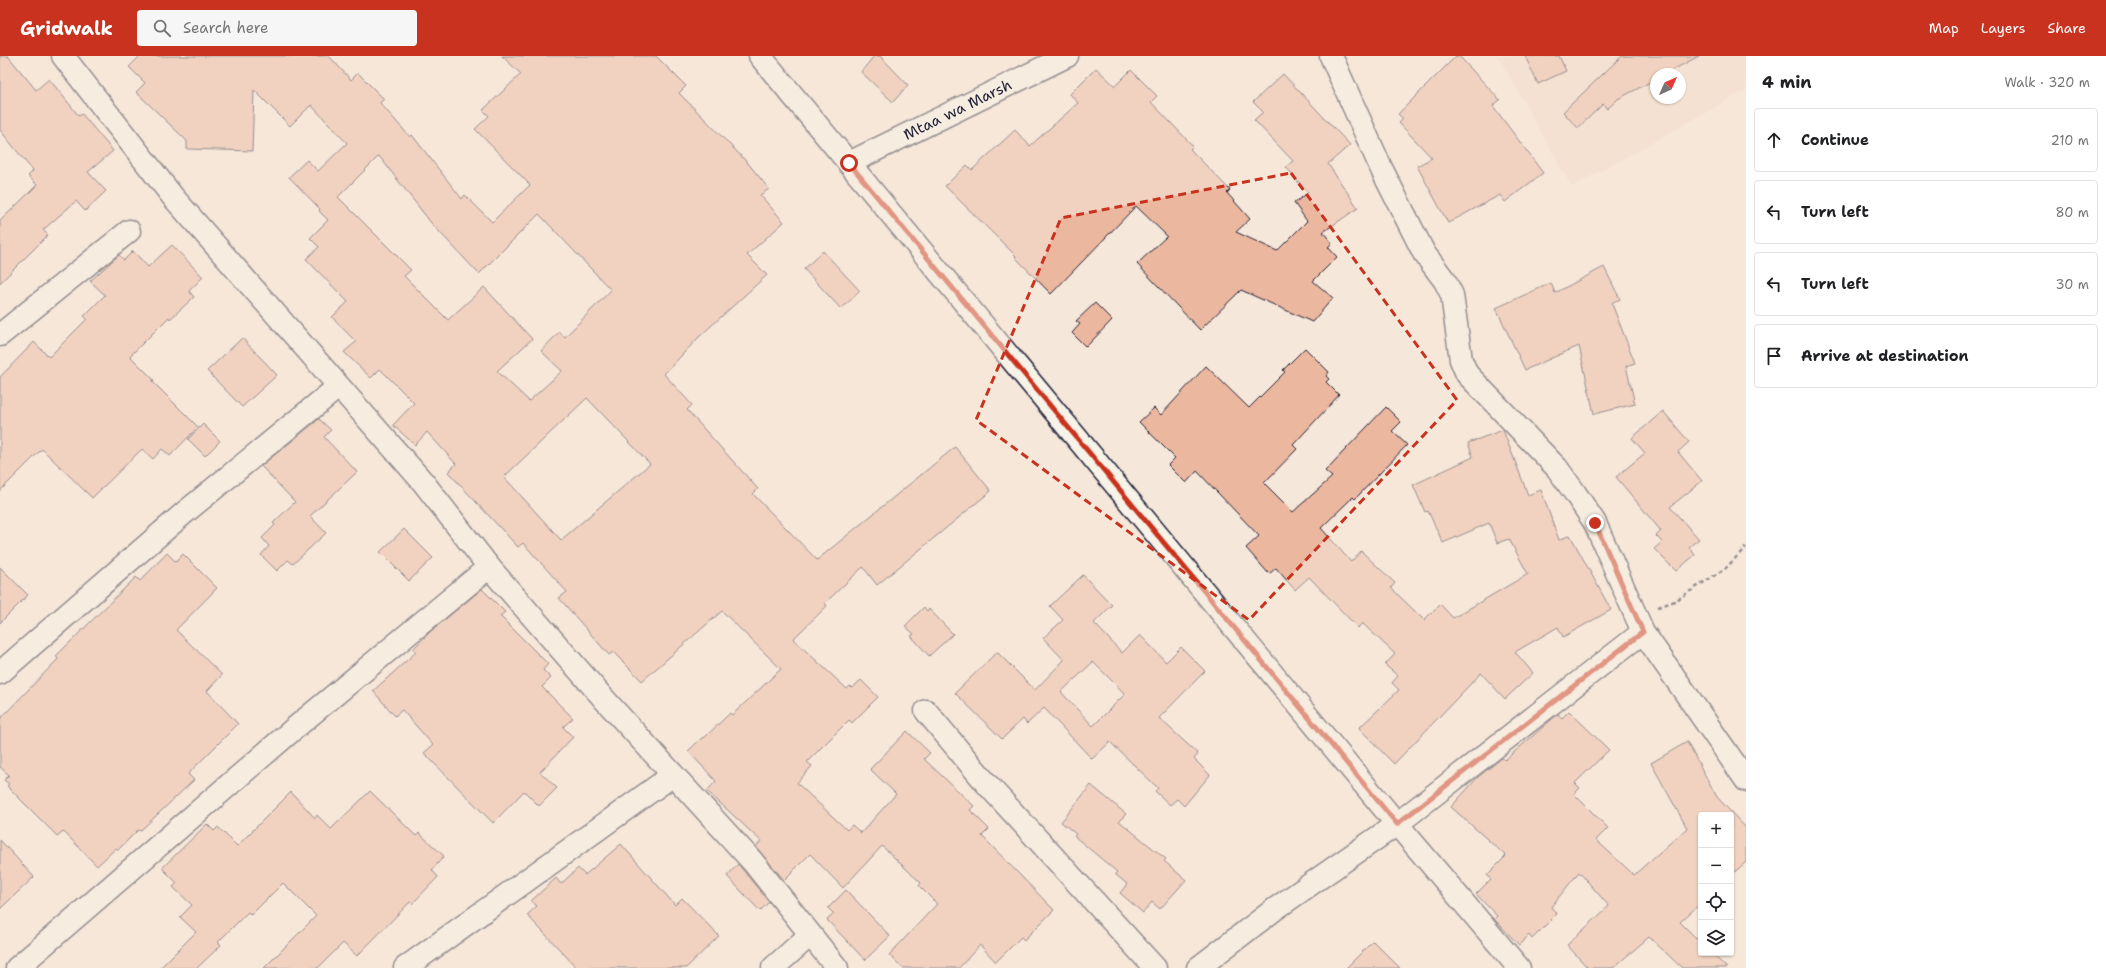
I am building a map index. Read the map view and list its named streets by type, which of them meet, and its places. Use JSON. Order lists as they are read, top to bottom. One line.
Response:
{"streets":{"street":["Mtaa wa Marsh"]},"north":"top right","page":{"header":"Gridwalk","search":"Search here","nav":["Map","Layers","Share"],"heading":["4 min","Walk · 320 m"],"list":[["Continue","210 m"],["Turn left","80 m"],["Turn left","30 m"],"Arrive at destination"],"map_buttons":["+","−"]}}
